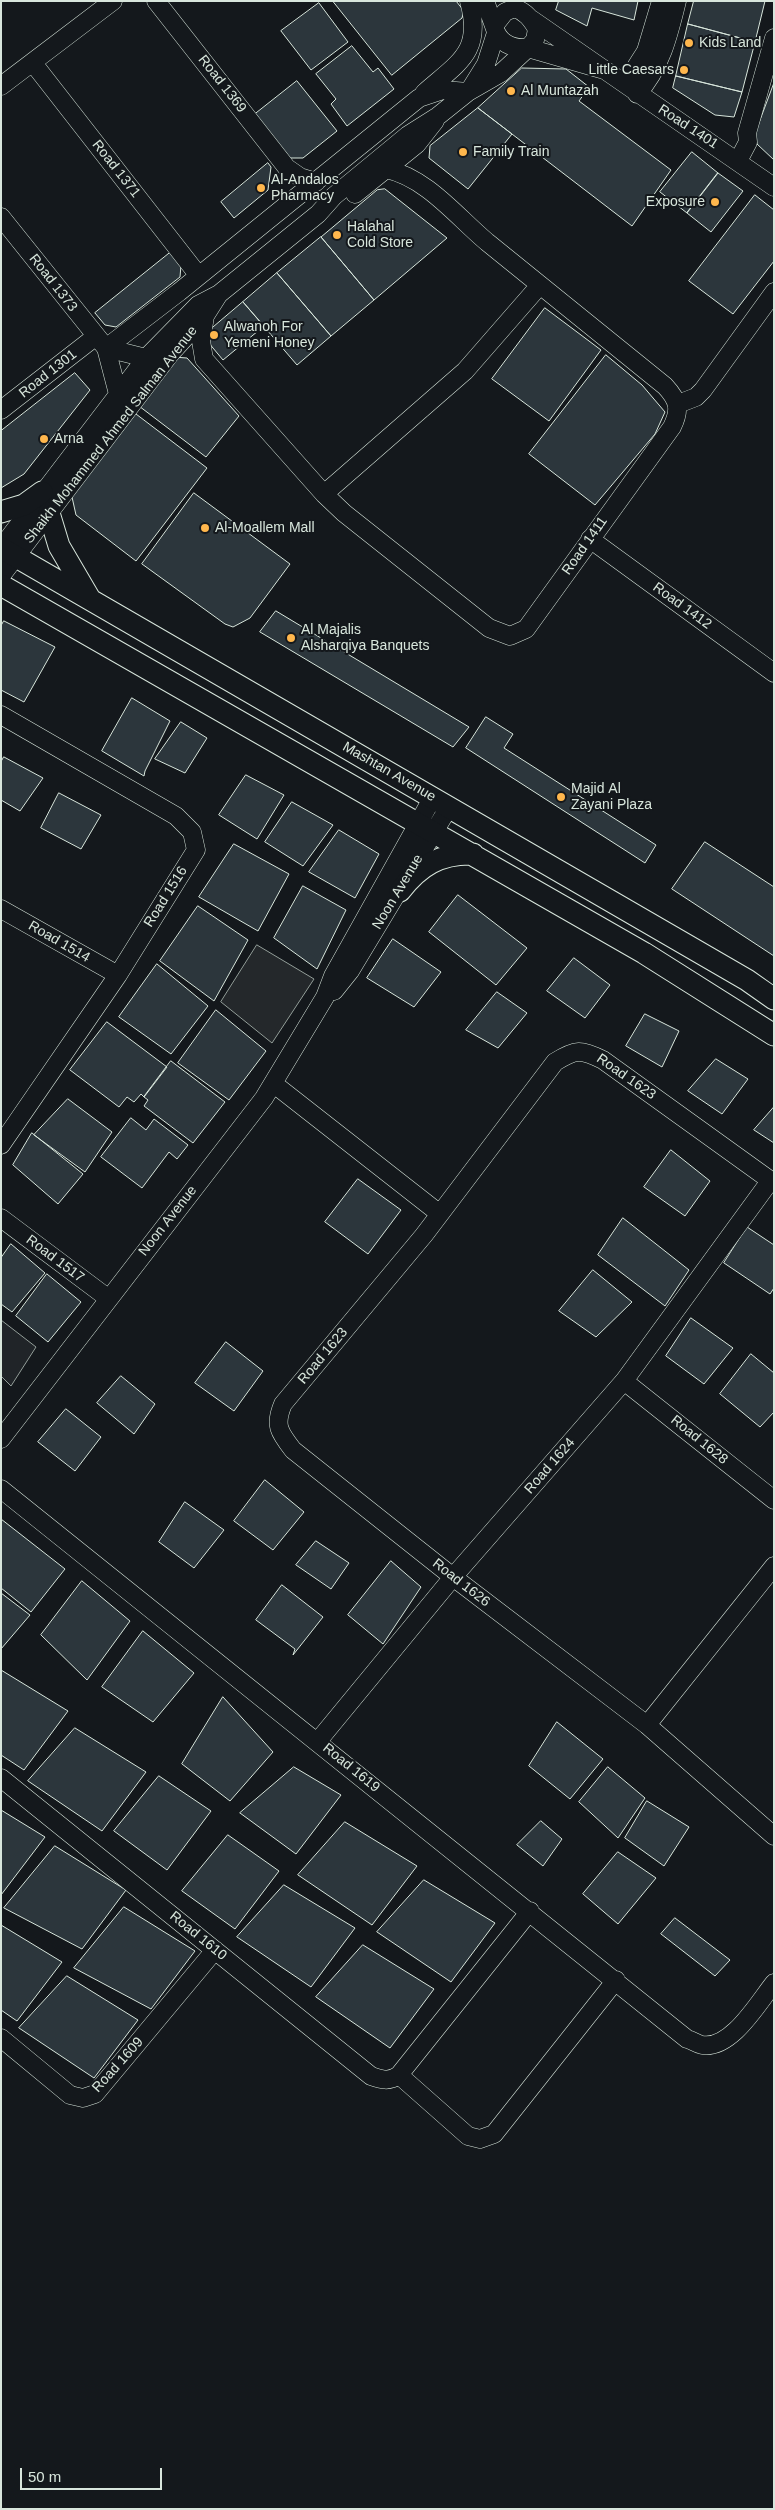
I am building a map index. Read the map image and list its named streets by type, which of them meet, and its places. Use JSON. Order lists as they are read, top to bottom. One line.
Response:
{"streets":{"street":["Road 1369","Road 1401","Road 1371","Road 1373","Road 1301","Shaikh Mohammed Ahmed Salman Avenue","Road 1411","Road 1412","Mashtan Avenue","Noon Avenue","Road 1516","Road 1514","Road 1623","Road 1517","Road 1628","Road 1624","Road 1626","Road 1619","Road 1610","Road 1609"]},"crossings":[["Road 1369","Road 1301"],["Road 1401","Shaikh Mohammed Ahmed Salman Avenue"],["Road 1371","Road 1301"],["Road 1373","Road 1301"],["Shaikh Mohammed Ahmed Salman Avenue","Mashtan Avenue"],["Road 1411","Road 1412"],["Mashtan Avenue","Noon Avenue"],["Noon Avenue","Road 1517"],["Road 1516","Road 1514"],["Road 1623","Road 1624"],["Road 1623","Road 1626"],["Road 1628","Road 1624"],["Road 1624","Road 1626"],["Road 1624","Road 1619"],["Road 1610","Road 1609"]],"places":["Kids Land","Little Caesars","Al Muntazah","Family Train","Al-Andalos Pharmacy","Exposure","Halahal Cold Store","Alwanoh For Yemeni Honey","Arna","Al-Moallem Mall","Al Majalis Alsharqiya Banquets","Majid Al Zayani Plaza"],"scale_bar":"50 m"}
